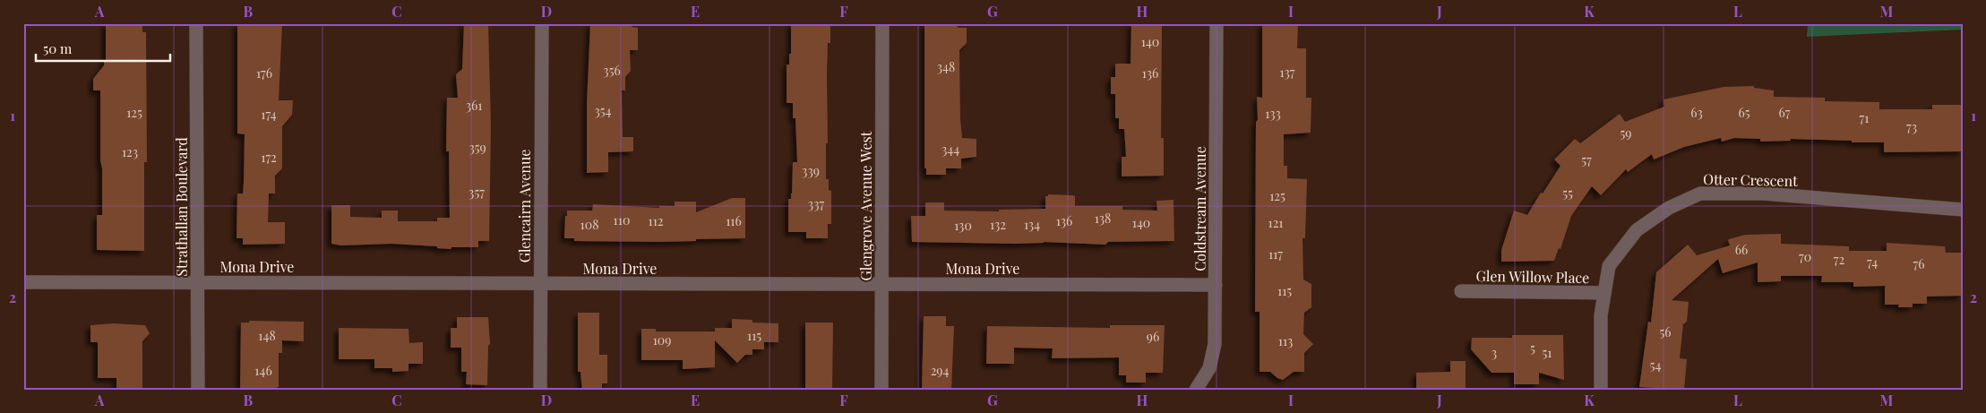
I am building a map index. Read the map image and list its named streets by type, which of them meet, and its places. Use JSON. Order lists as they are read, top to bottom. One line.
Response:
{"streets":{"street":["Otter Crescent","Glencairn Avenue","Glengrove Avenue West","Strathallan Boulevard","Coldstream Avenue","Mona Drive","Glen Willow Place"]},"crossings":[["Otter Crescent","Glen Willow Place"],["Glencairn Avenue","Mona Drive"],["Glengrove Avenue West","Mona Drive"],["Strathallan Boulevard","Mona Drive"],["Coldstream Avenue","Mona Drive"]],"house_numbers":["140","348","356","137","176","136","361","354","125","63","65","67","133","174","71","73","59","359","344","123","172","57","339","357","55","125","337","138","110","112","116","136","140","121","108","132","134","130","66","117","70","72","74","76","115","56","148","115","96","109","113","5","3","51","54","146","294"],"scale_bar":"50 m","grid":{"columns":["A","B","C","D","E","F","G","H","I","J","K","L","M"],"rows":["1","2"]}}
